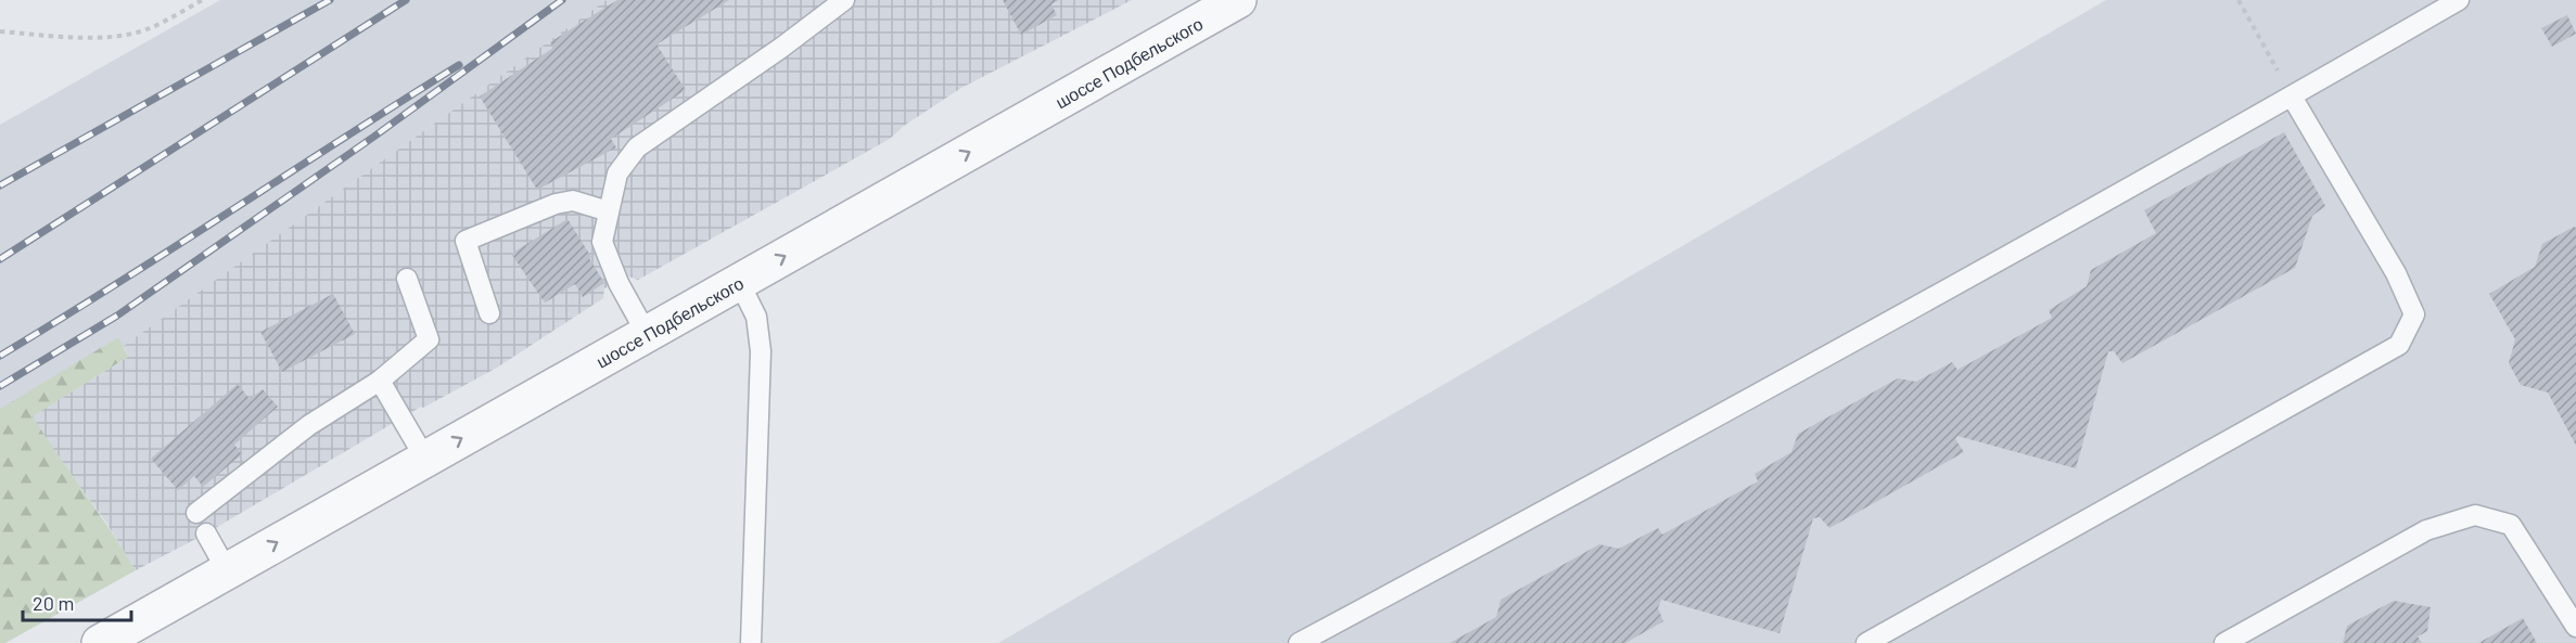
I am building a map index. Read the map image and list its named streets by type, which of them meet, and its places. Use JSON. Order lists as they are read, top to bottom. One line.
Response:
{"streets":{"street":["шоссе Подбельского"]},"one_way":["шоссе Подбельского"],"scale_bar":"20 m"}
